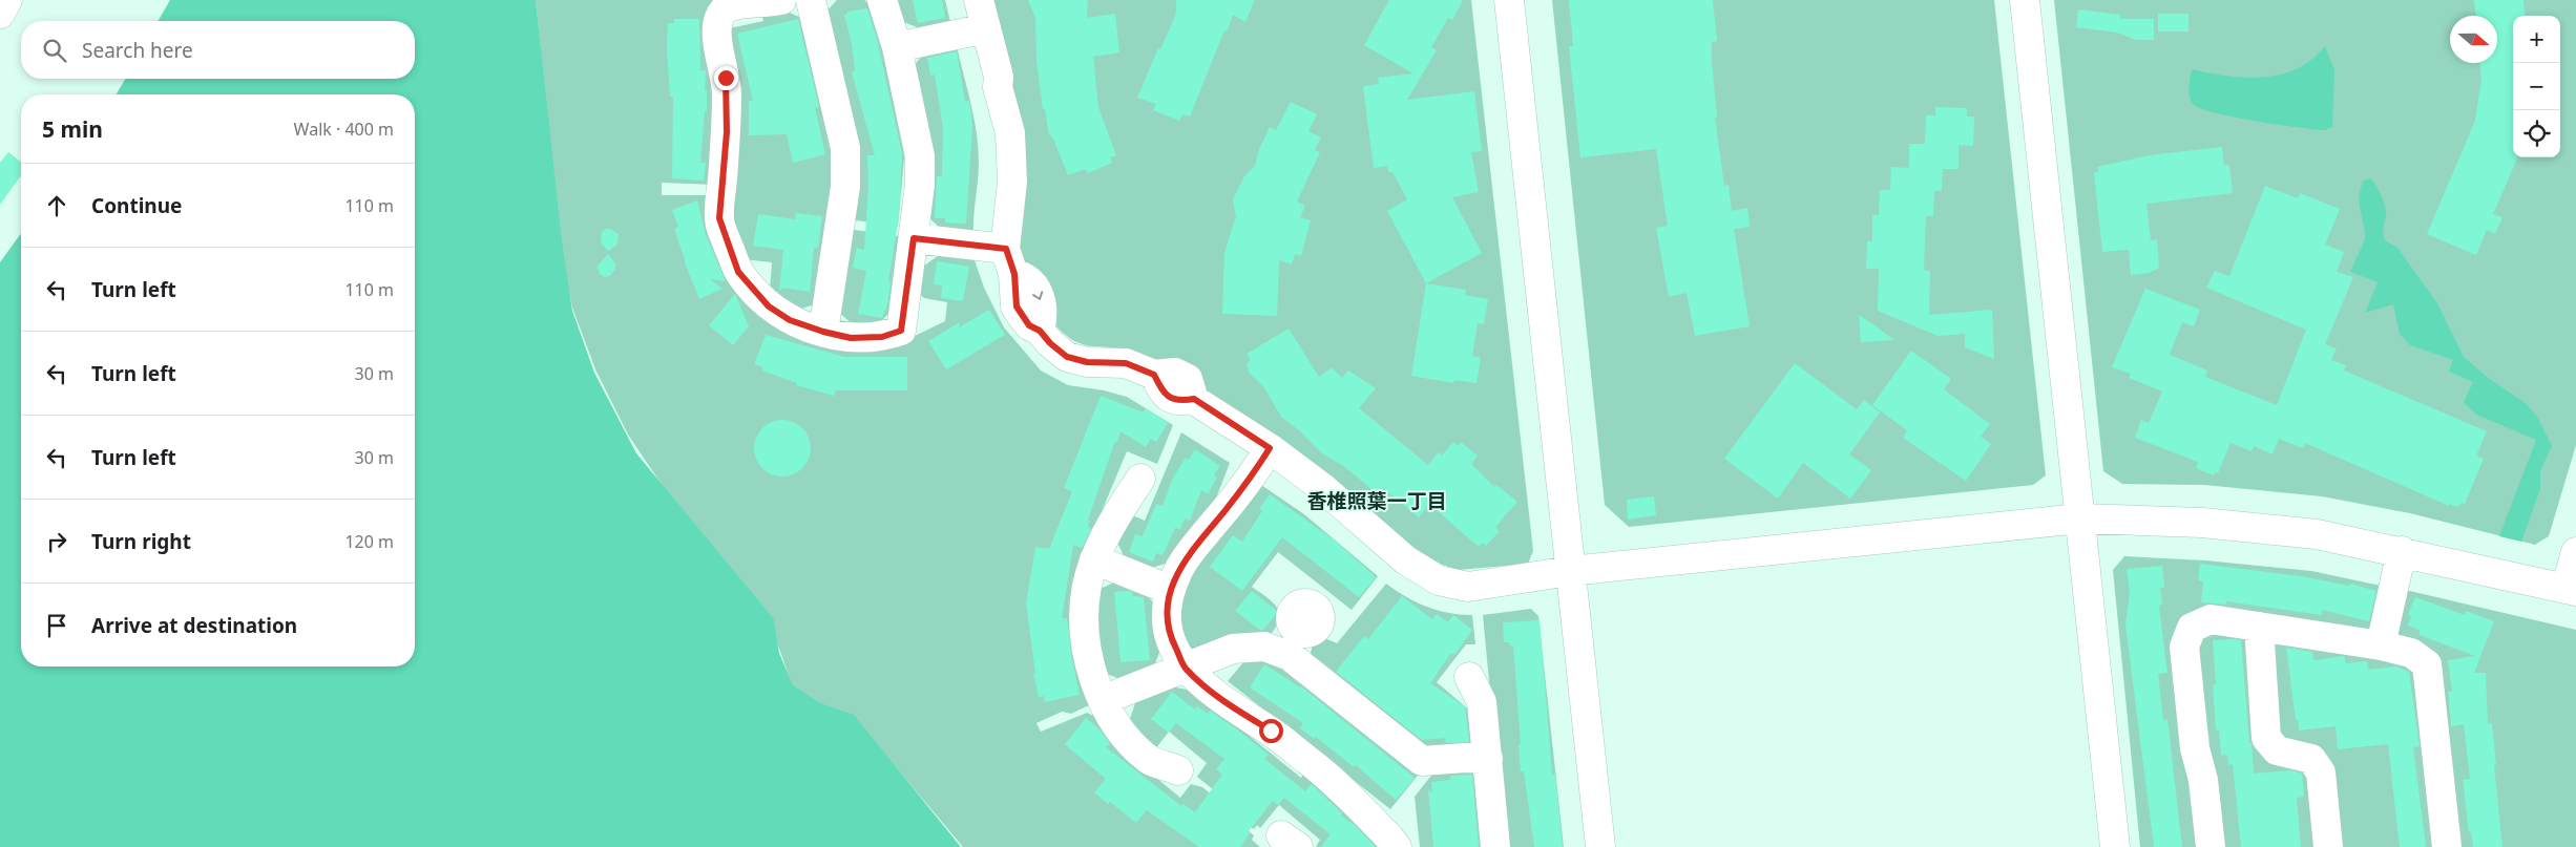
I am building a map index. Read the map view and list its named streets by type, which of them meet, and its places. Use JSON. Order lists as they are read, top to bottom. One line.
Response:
{"districts":["香椎照葉一丁目"],"north":"right","page":{"map_buttons":["+","−"],"search":"Search here","heading":["5 min","Walk · 400 m"],"list":[["Continue","110 m"],["Turn left","110 m"],["Turn left","30 m"],["Turn left","30 m"],["Turn right","120 m"],"Arrive at destination"]}}
